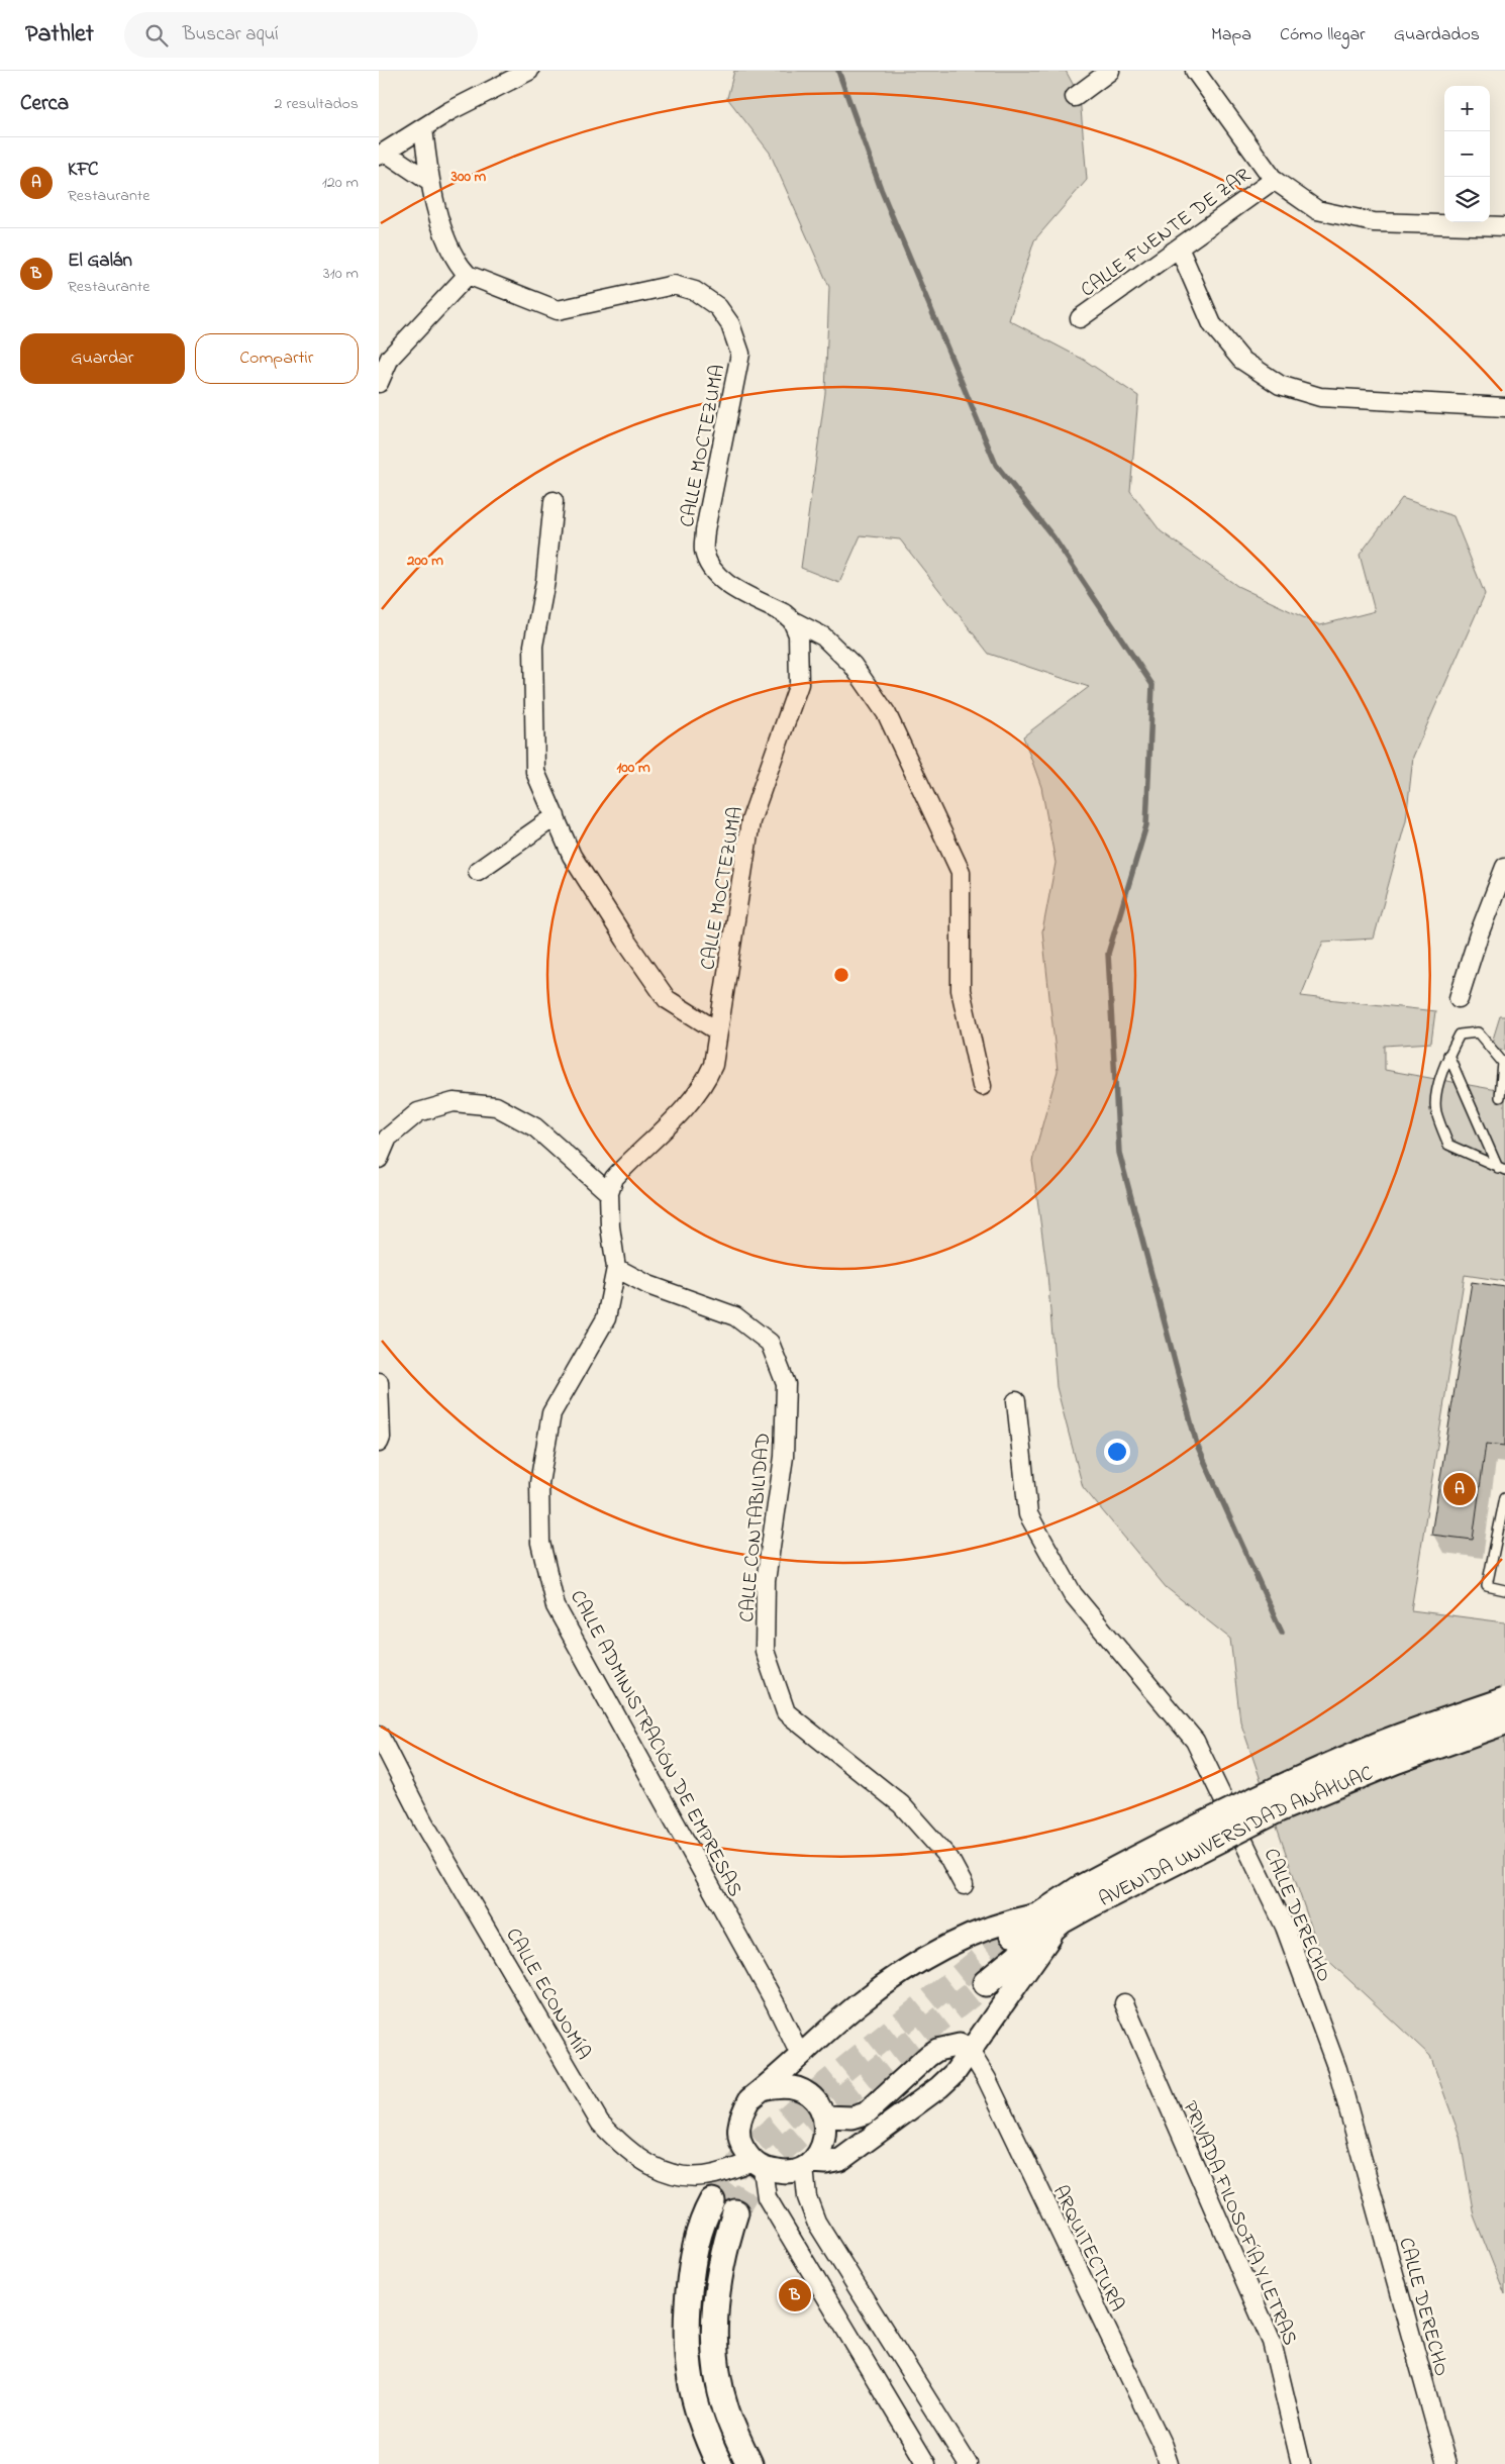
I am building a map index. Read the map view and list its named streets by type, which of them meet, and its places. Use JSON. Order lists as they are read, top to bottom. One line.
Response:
{"streets":{"main road":["AVENIDA UNIVERSIDAD ANÁHUAC"],"street":["CALLE FUENTE DE ZAR","CALLE MOCTEZUMA","CALLE CONTABILIDAD","CALLE ADMINISTRACIÓN DE EMPRESAS","CALLE DERECHO","CALLE ECONOMÍA","PRIVADA FILOSOFÍA Y LETRAS","ARQUITECTURA"]},"crossings":[["CALLE CONTABILIDAD","CALLE ADMINISTRACIÓN DE EMPRESAS"]],"page":{"header":"Pathlet","search":"Buscar aquí","nav":["Mapa","Cómo llegar","Guardados"],"heading":["Cerca","2 resultados"],"map_buttons":["+","−"],"list":[{"mark":"A","name":"KFC","note":"Restaurante","value":"120 m"},{"mark":"B","name":"El Galán","note":"Restaurante","value":"310 m"}],"buttons":["Guardar","Compartir"],"pins":["A","B"]},"rings":["300 m","200 m","100 m"]}
